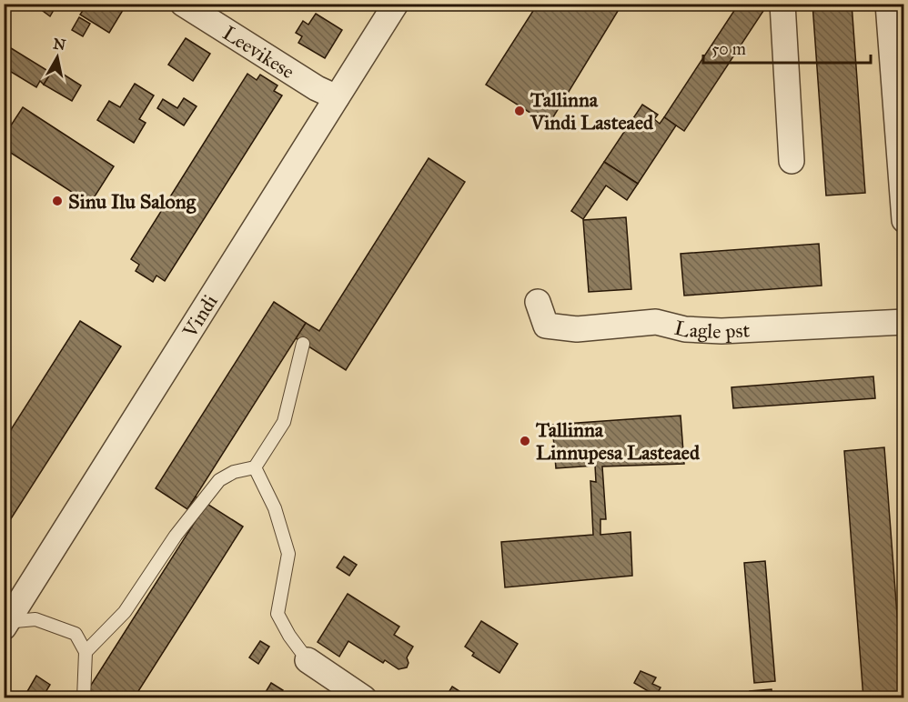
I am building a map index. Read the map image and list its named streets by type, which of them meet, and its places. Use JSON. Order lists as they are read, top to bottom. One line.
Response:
{"streets":{"street":["Leevikese","Vindi","Lagle pst"]},"crossings":[["Leevikese","Vindi"]],"places":["Tallinna Vindi Lasteaed","Sinu Ilu Salong","Tallinna Linnupesa Lasteaed"],"scale_bar":"50 m","north":"top"}
